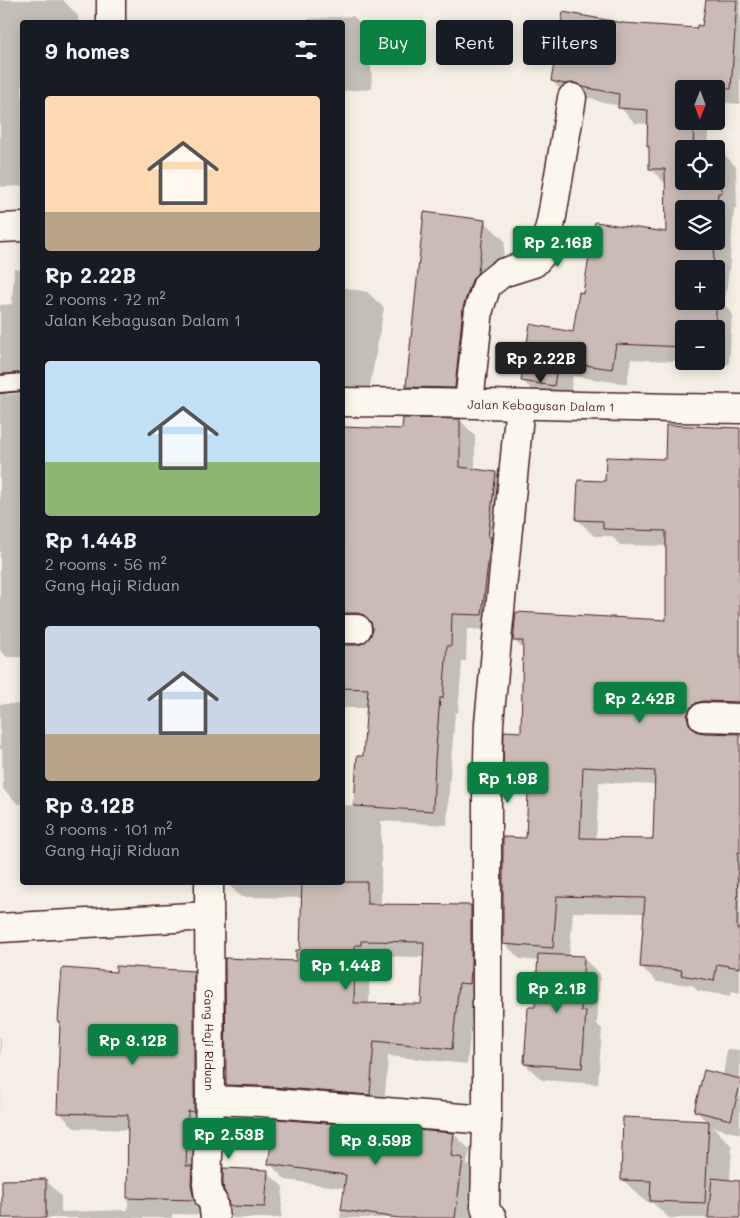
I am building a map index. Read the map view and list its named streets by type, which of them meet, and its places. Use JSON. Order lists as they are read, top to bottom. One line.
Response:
{"streets":{"street":["Jalan Kebagusan Dalam 1","Gang Haji Riduan"]},"north":"bottom","page":{"chip":["Buy","Rent","Filters"],"heading":"9 homes","map_buttons":["+","−"],"list":[{"name":"Rp 2.22B","note":"2 rooms · 72 m² · Jalan Kebagusan Dalam 1"},{"name":"Rp 1.44B","note":"2 rooms · 56 m² · Gang Haji Riduan"},{"name":"Rp 3.12B","note":"3 rooms · 101 m² · Gang Haji Riduan"}],"price":["Rp 2.16B","Rp 2.22B","Rp 2.42B","Rp 1.9B","Rp 1.44B","Rp 2.1B","Rp 3.12B","Rp 2.53B","Rp 3.59B"]}}
